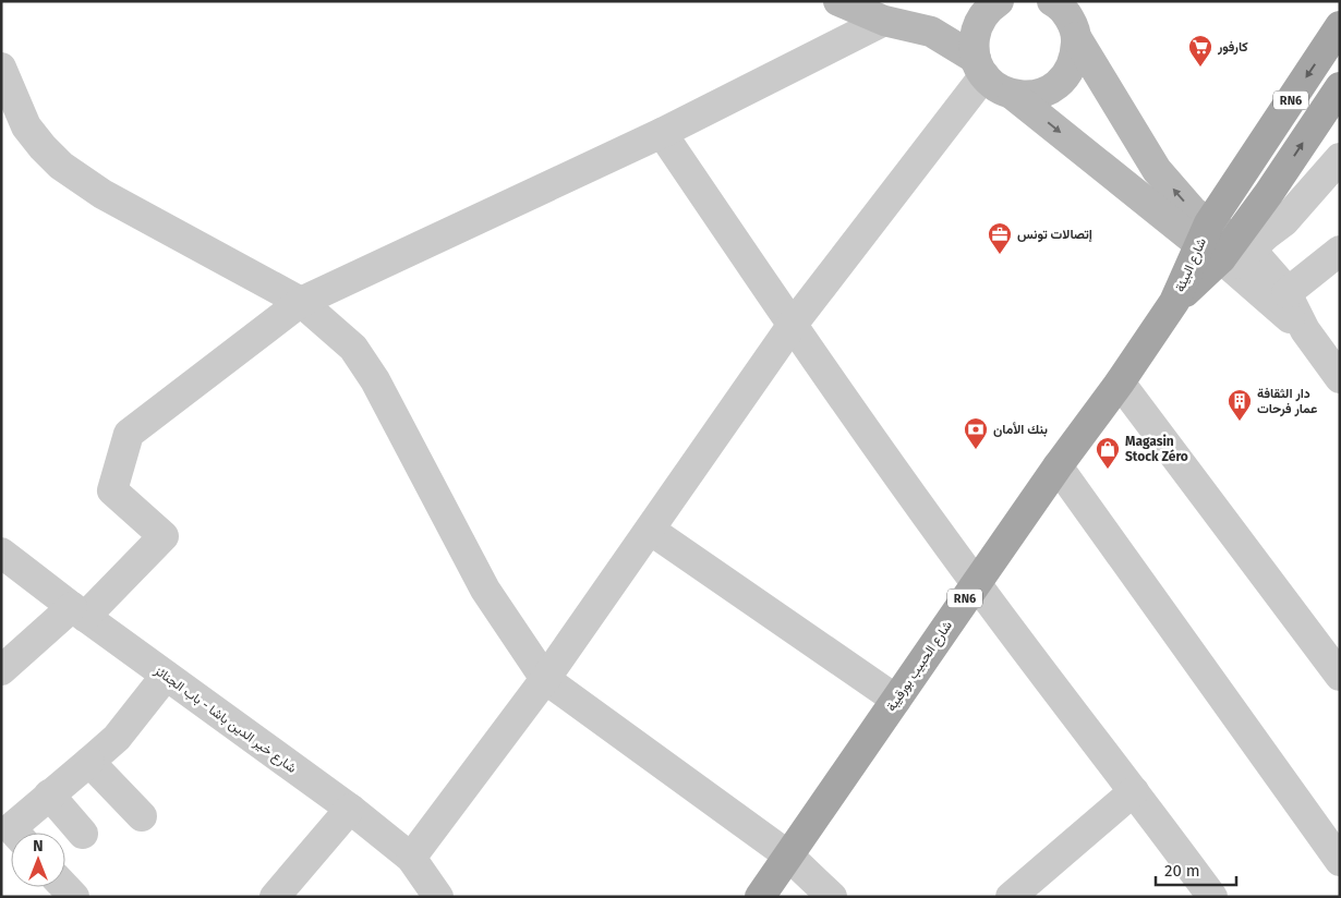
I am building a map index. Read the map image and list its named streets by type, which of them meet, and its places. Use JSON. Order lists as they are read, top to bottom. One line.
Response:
{"streets":{"main road":["RN6","شارع البيئة","شارع الحبيب بورقيبة"],"street":["شارع خير الدين باشا - باب الجنائز"]},"crossings":[["شارع البيئة","شارع الحبيب بورقيبة"]],"places":{"supermarket":["كارفور"],"office":["إتصالات تونس"],"building":["دار الثقافة عمار فرحات"],"bank":["بنك الأمان"],"shop":["Magasin Stock Zéro"]},"scale_bar":"20 m","north":"top"}
